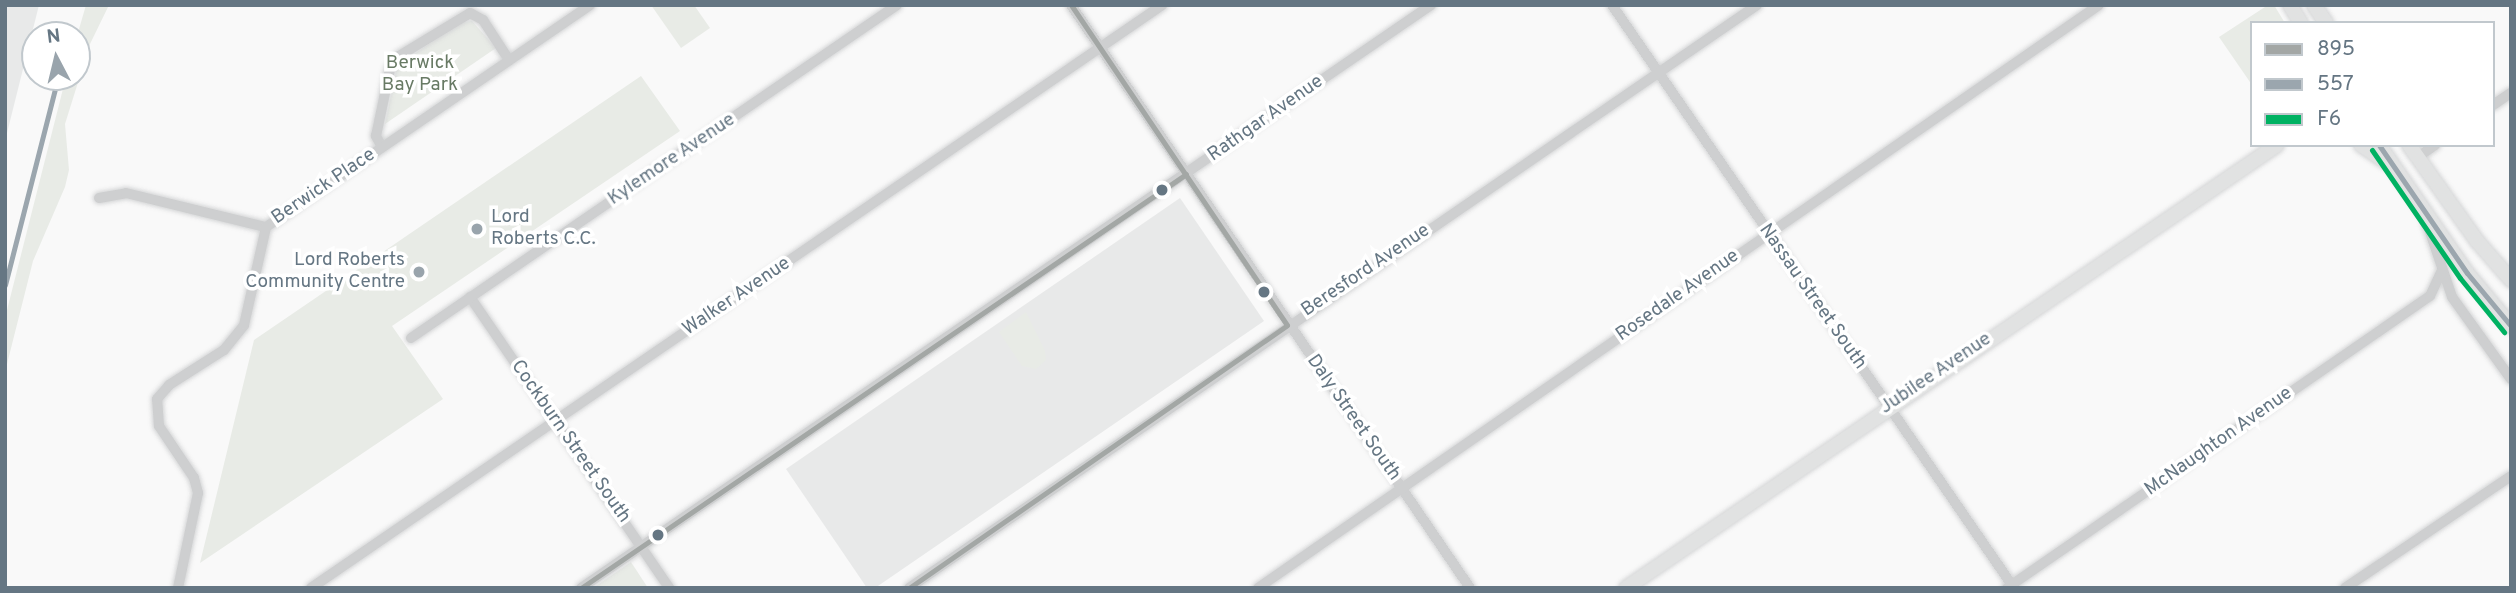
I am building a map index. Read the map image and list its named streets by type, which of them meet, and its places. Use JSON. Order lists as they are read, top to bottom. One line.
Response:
{"streets":{"main road":["Jubilee Avenue"],"street":["Rathgar Avenue","Kylemore Avenue","Berwick Place","Beresford Avenue","Rosedale Avenue","Walker Avenue","Nassau Street South","Daly Street South","Cockburn Street South","McNaughton Avenue"]},"crossings":[["Rathgar Avenue","Daly Street South"],["Rathgar Avenue","Cockburn Street South"],["Kylemore Avenue","Cockburn Street South"],["Beresford Avenue","Nassau Street South"],["Beresford Avenue","Daly Street South"],["Rosedale Avenue","Nassau Street South"],["Rosedale Avenue","Daly Street South"],["Walker Avenue","Daly Street South"],["Walker Avenue","Cockburn Street South"],["Nassau Street South","Jubilee Avenue"],["Nassau Street South","McNaughton Avenue"]],"parks":["Berwick Bay Park"],"places":["Lord Roberts C.C.","Lord Roberts Community Centre"],"lines":["transit line 895","transit line 557","transit line F6"],"legend":["895","557","F6"],"north":"top"}
